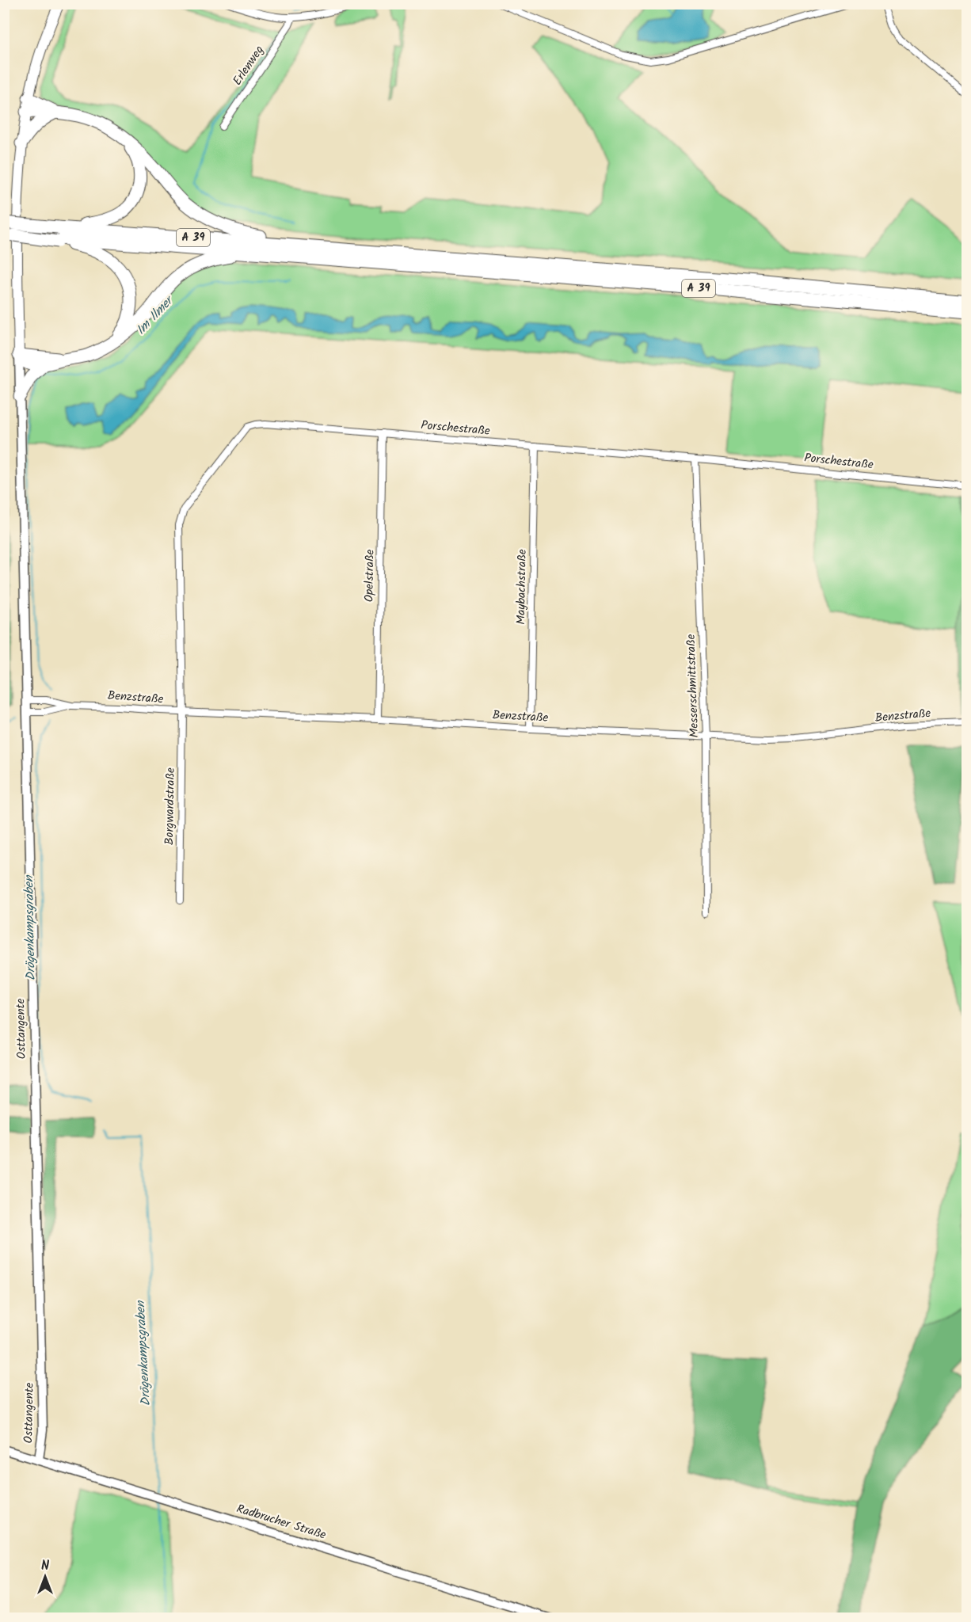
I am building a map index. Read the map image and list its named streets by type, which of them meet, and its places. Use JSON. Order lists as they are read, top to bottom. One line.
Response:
{"streets":{"highway":["A 39"],"main road":["Osttangente"],"street":["Erlenweg","Porschestraße","Opelstraße","Maybachstraße","Messerschmittstraße","Benzstraße","Borgwardstraße","Radbrucher Straße"]},"crossings":[["Porschestraße","Opelstraße"],["Porschestraße","Maybachstraße"],["Porschestraße","Messerschmittstraße"],["Porschestraße","Benzstraße"],["Porschestraße","Borgwardstraße"],["Opelstraße","Benzstraße"],["Maybachstraße","Benzstraße"],["Messerschmittstraße","Benzstraße"],["Benzstraße","Borgwardstraße"],["Benzstraße","Osttangente"],["Osttangente","Radbrucher Straße"]],"water":["Im Ilmer","Drögenkampsgraben"],"north":"top"}
